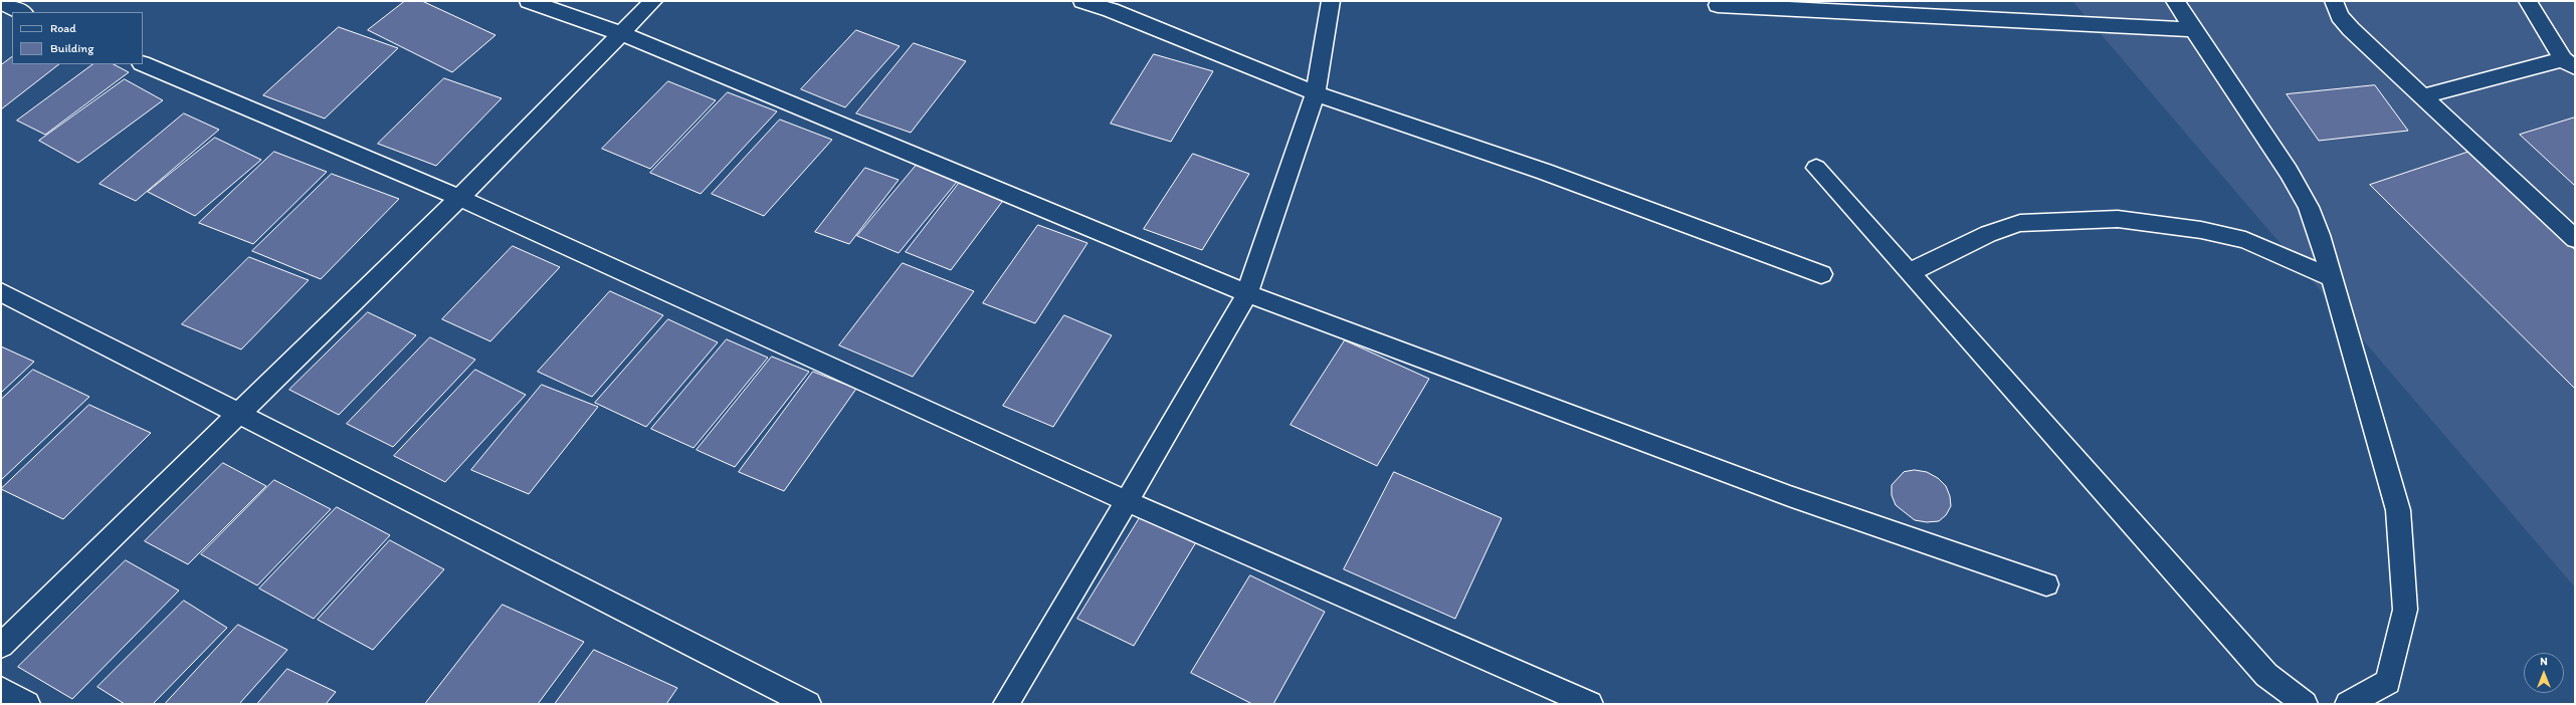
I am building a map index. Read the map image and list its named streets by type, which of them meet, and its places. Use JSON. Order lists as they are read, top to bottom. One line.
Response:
{"legend":["Road","Building"],"north":"top"}
